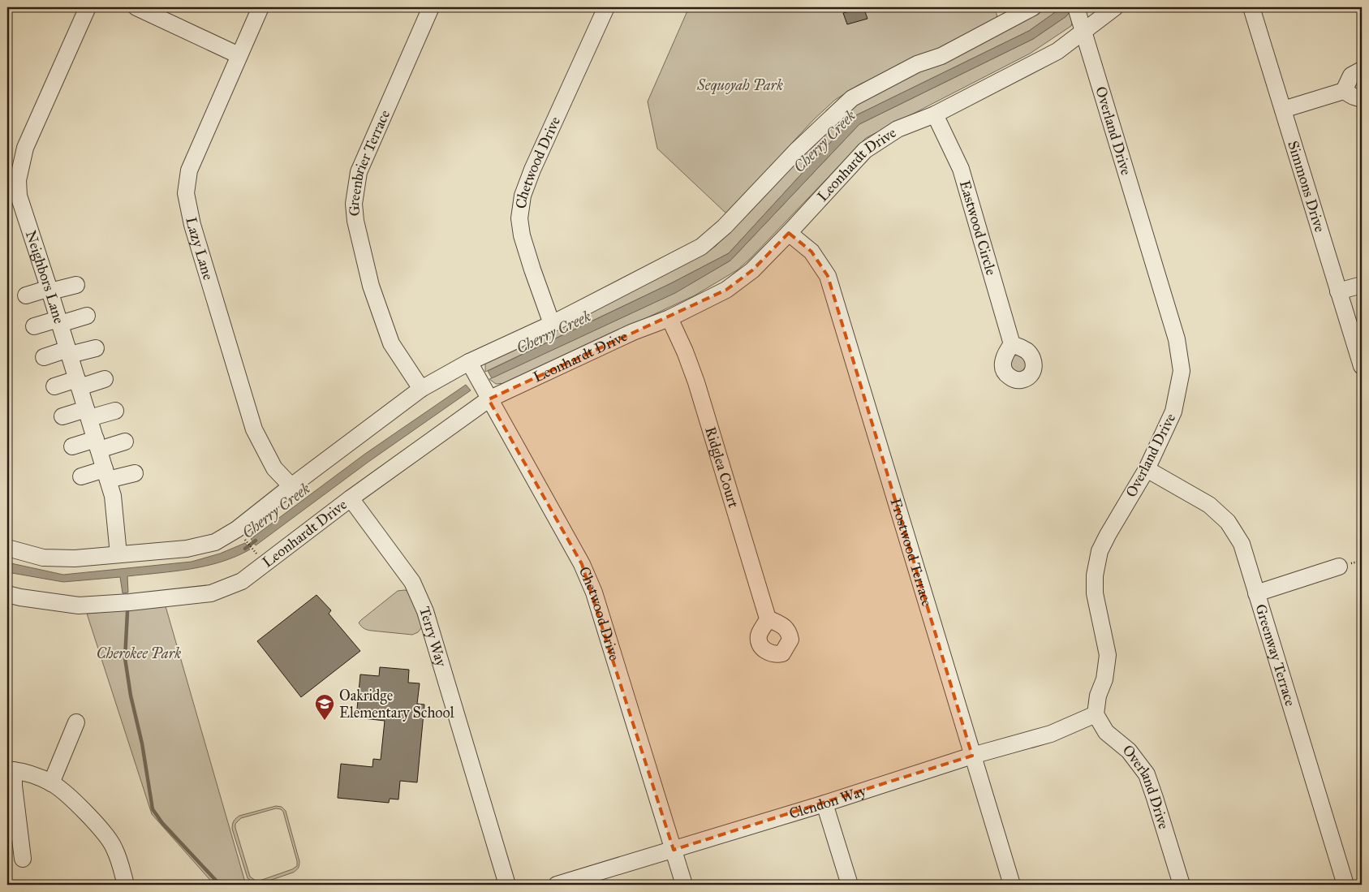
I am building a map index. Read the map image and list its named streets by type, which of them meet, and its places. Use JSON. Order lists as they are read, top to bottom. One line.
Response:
{"streets":{"street":["Overland Drive","Chetwood Drive","Greenbrier Terrace","Leonhardt Drive","Simmons Drive","Eastwood Circle","Lazy Lane","Neighbors Lane","Ridglea Court","Frostwood Terrace","Terry Way","Greenway Terrace","Clendon Way"]},"crossings":[["Overland Drive","Leonhardt Drive"],["Overland Drive","Greenway Terrace"],["Overland Drive","Clendon Way"],["Chetwood Drive","Leonhardt Drive"],["Chetwood Drive","Clendon Way"],["Greenbrier Terrace","Leonhardt Drive"],["Leonhardt Drive","Eastwood Circle"],["Leonhardt Drive","Lazy Lane"],["Leonhardt Drive","Neighbors Lane"],["Leonhardt Drive","Ridglea Court"],["Leonhardt Drive","Frostwood Terrace"],["Leonhardt Drive","Terry Way"],["Frostwood Terrace","Clendon Way"]],"water":["Cherry Creek"],"parks":["Sequoyah Park","Cherokee Park"],"places":{"school or university":["Oakridge Elementary School"]}}
